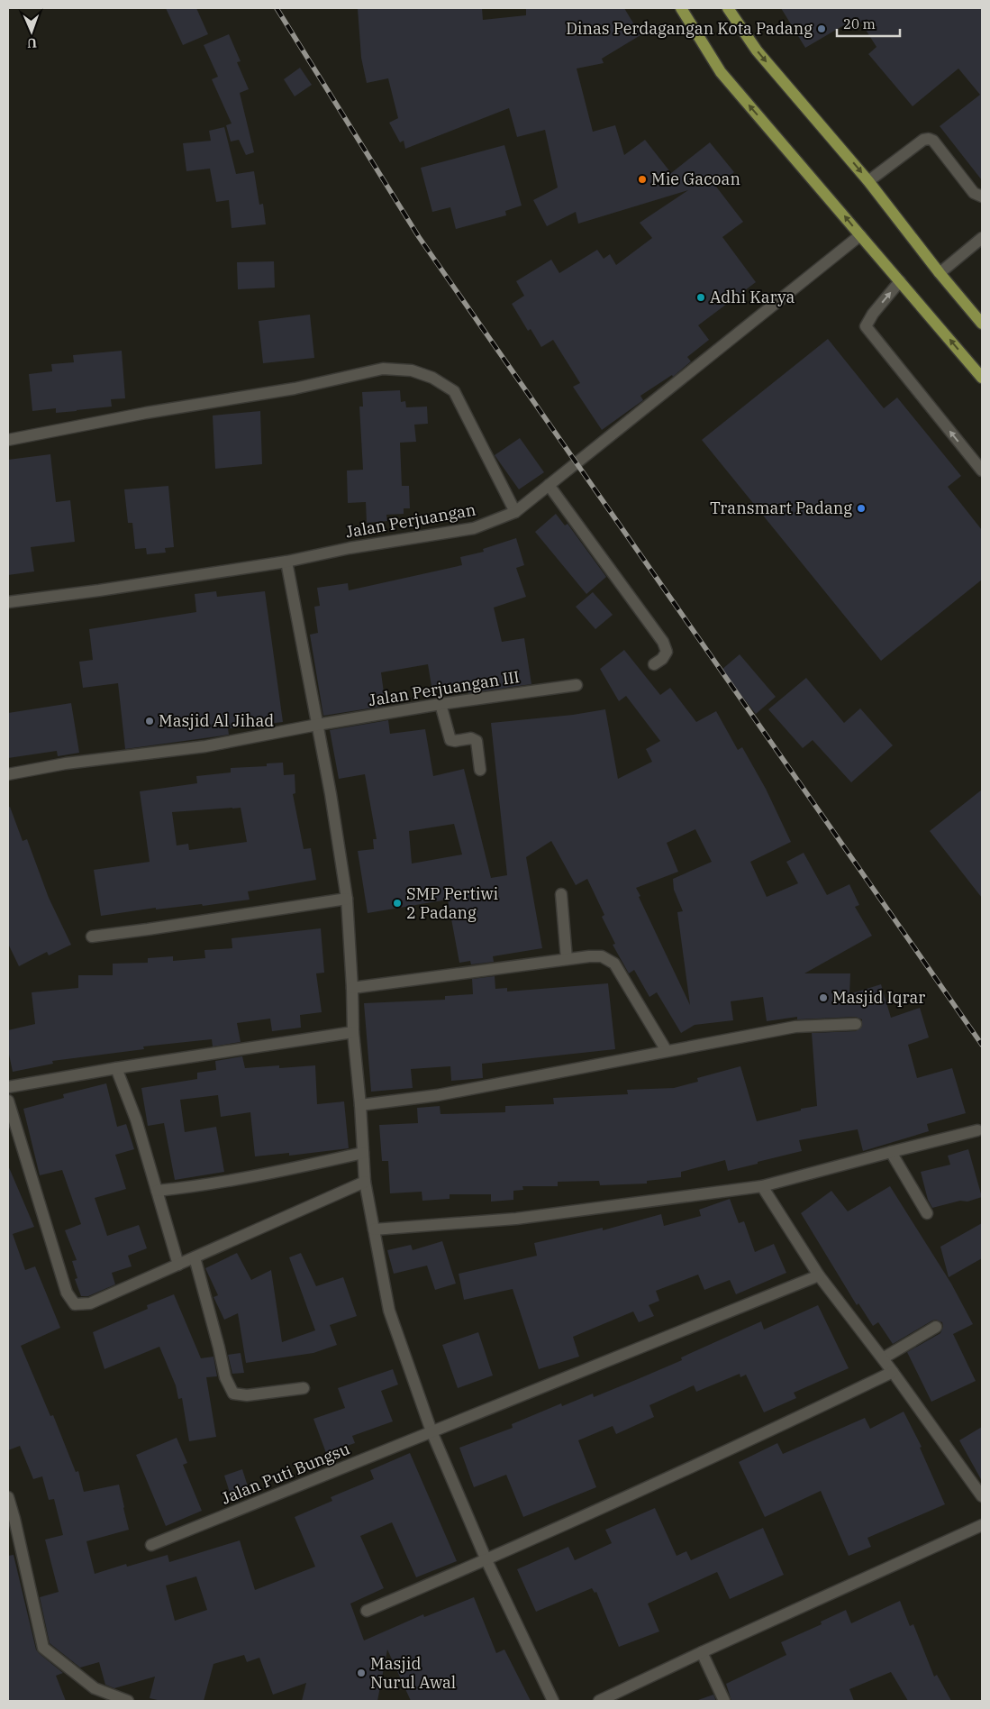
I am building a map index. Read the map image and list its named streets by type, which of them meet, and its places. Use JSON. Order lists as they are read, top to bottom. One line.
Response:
{"streets":{"street":["Jalan Perjuangan","Jalan Perjuangan III","Jalan Puti Bungsu"]},"places":["Dinas Perdagangan Kota Padang","Mie Gacoan","Adhi Karya","Transmart Padang","Masjid Al Jihad","SMP Pertiwi 2 Padang","Masjid Iqrar","Masjid Nurul Awal"],"scale_bar":"20 m","north":"bottom"}
